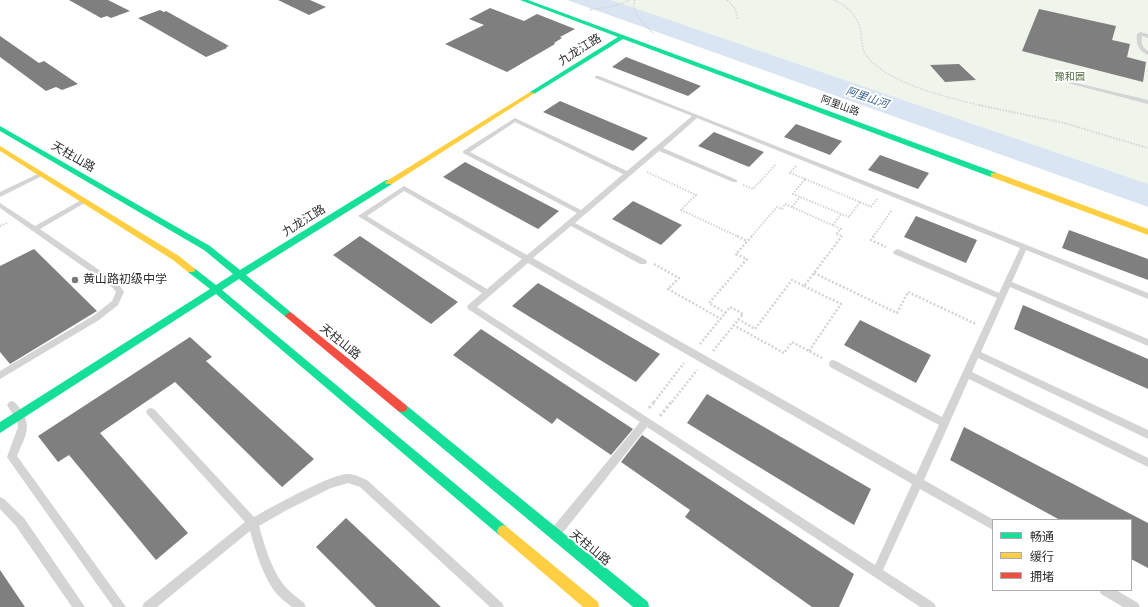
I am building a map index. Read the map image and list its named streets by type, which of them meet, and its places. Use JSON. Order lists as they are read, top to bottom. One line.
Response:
{"streets":{"street":["九龙江路","阿里山路","天柱山路"]},"crossings":[["九龙江路","阿里山路"],["九龙江路","天柱山路"]],"water":["阿里山河"],"parks":["豫和园"],"places":["黄山路初级中学"],"legend":["畅通","缓行","拥堵"]}
